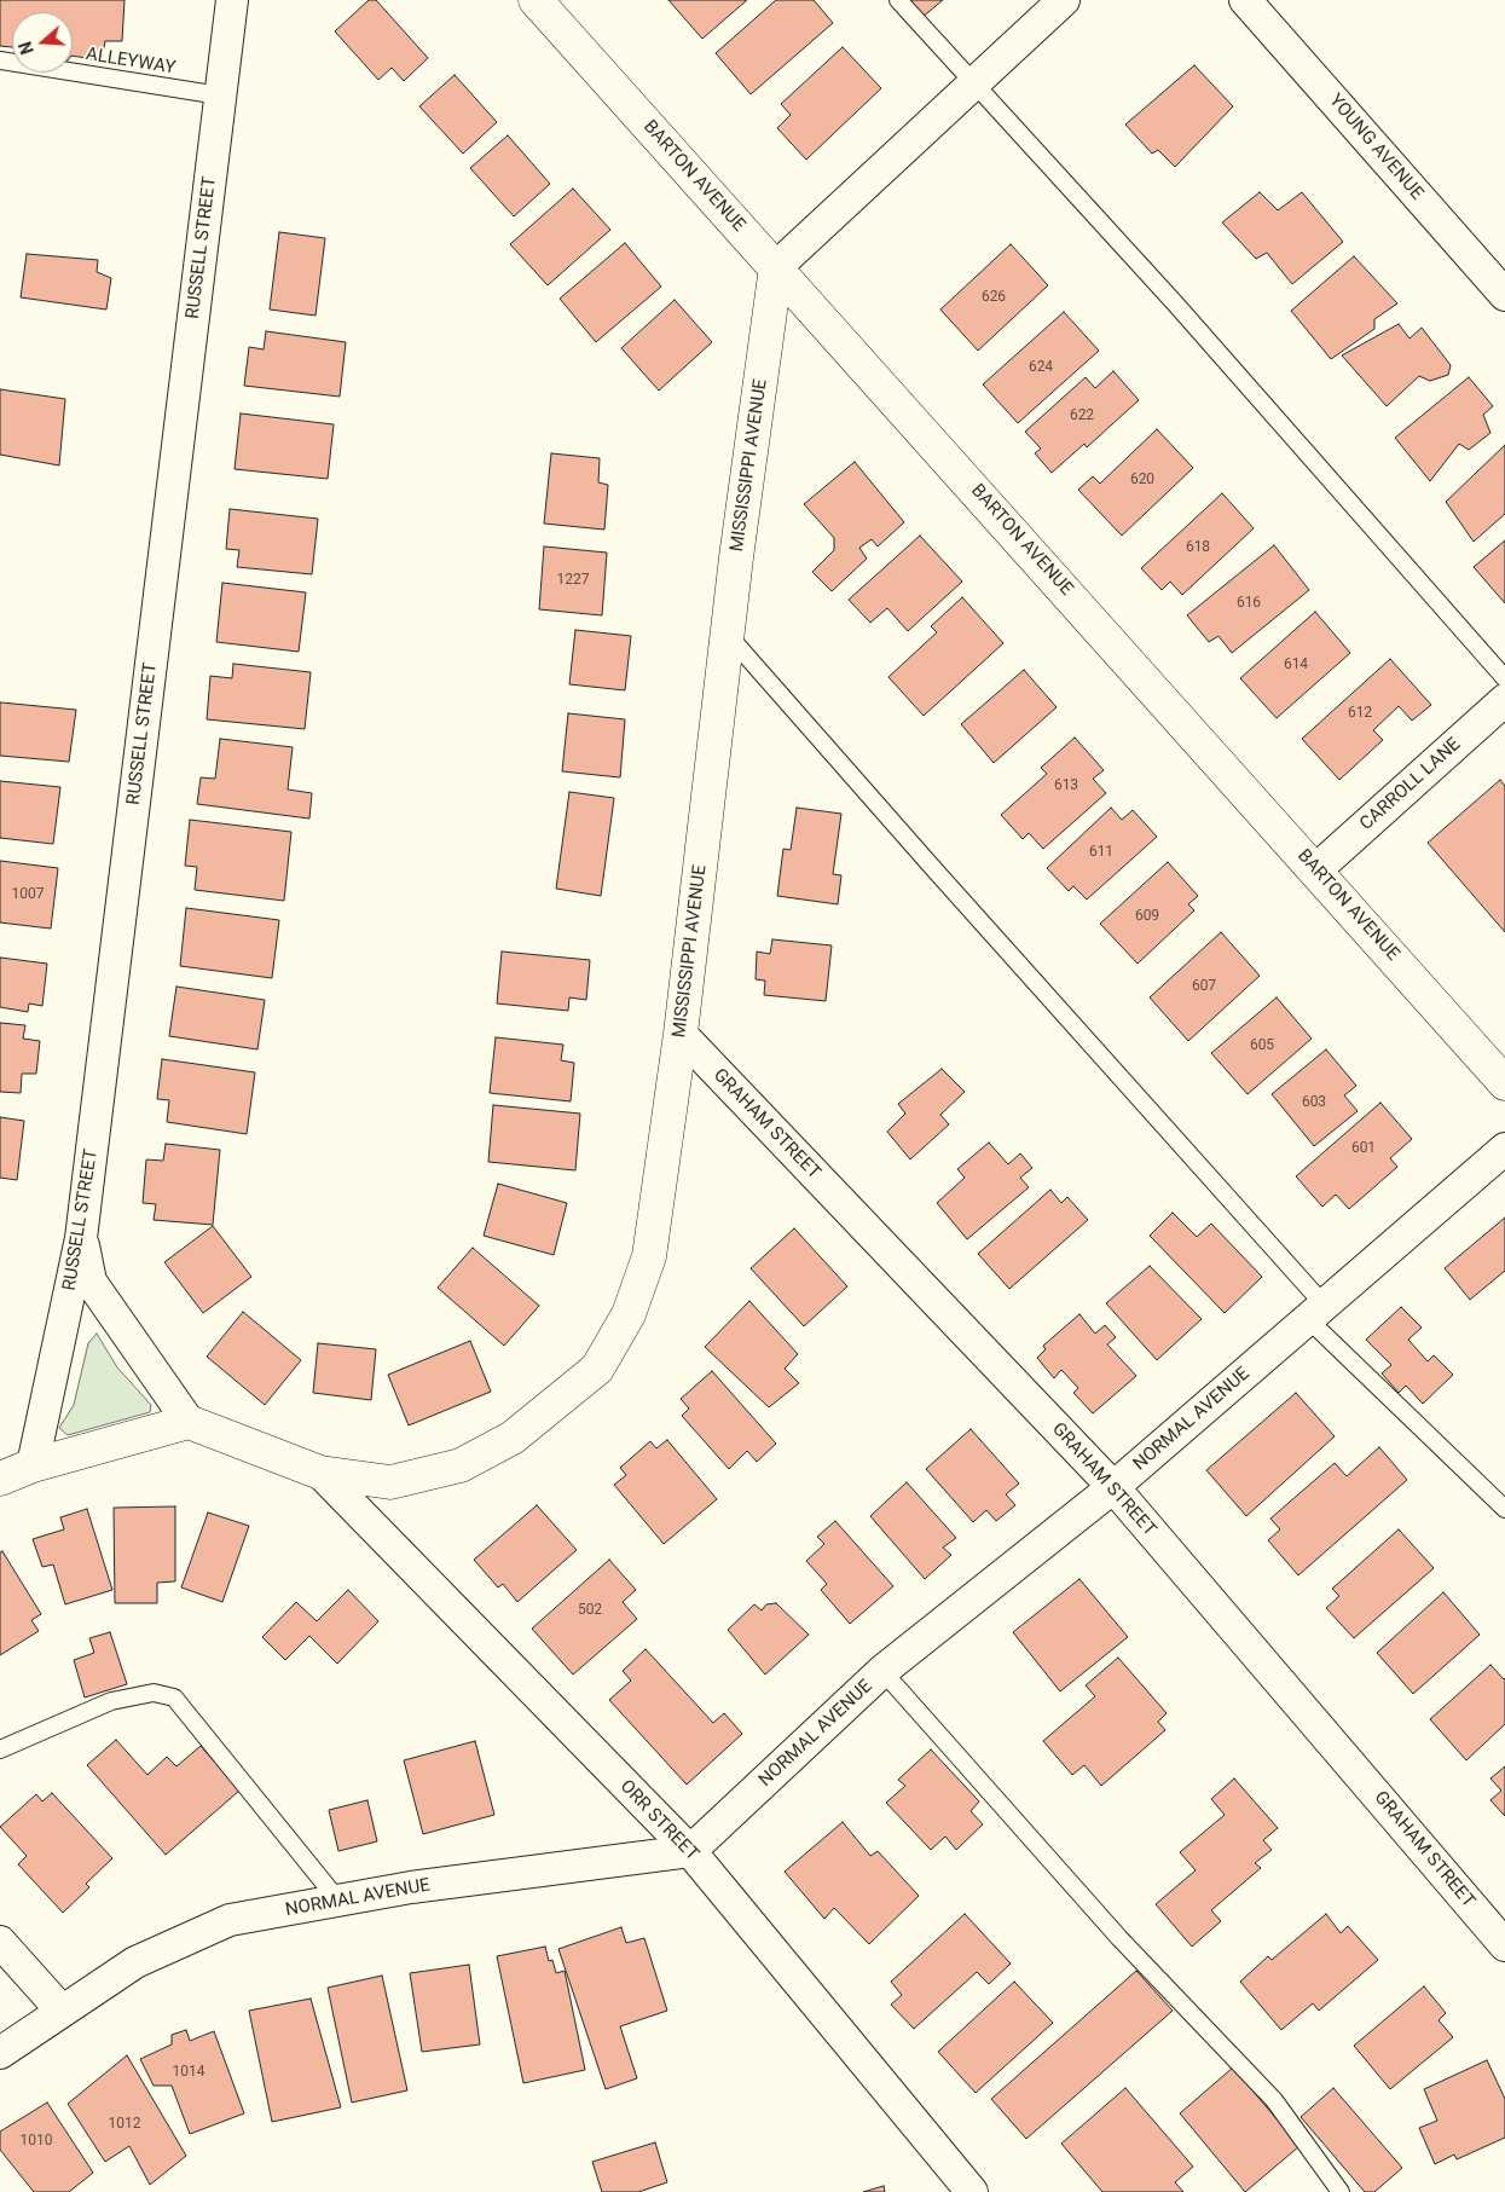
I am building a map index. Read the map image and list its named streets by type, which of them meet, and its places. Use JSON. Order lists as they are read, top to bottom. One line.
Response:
{"streets":{"street":["YOUNG AVENUE","BARTON AVENUE","RUSSELL STREET","MISSISSIPPI AVENUE","CARROLL LANE","GRAHAM STREET","NORMAL AVENUE","ORR STREET"],"lane":["ALLEYWAY"]},"crossings":[["ALLEYWAY","RUSSELL STREET"],["BARTON AVENUE","MISSISSIPPI AVENUE"],["BARTON AVENUE","CARROLL LANE"],["MISSISSIPPI AVENUE","GRAHAM STREET"],["MISSISSIPPI AVENUE","ORR STREET"],["GRAHAM STREET","NORMAL AVENUE"],["NORMAL AVENUE","ORR STREET"]],"house_numbers":["626","624","622","620","618","1227","616","614","612","613","611","1007","609","607","605","603","601","502","1014","1012","1010"],"north":"left"}
